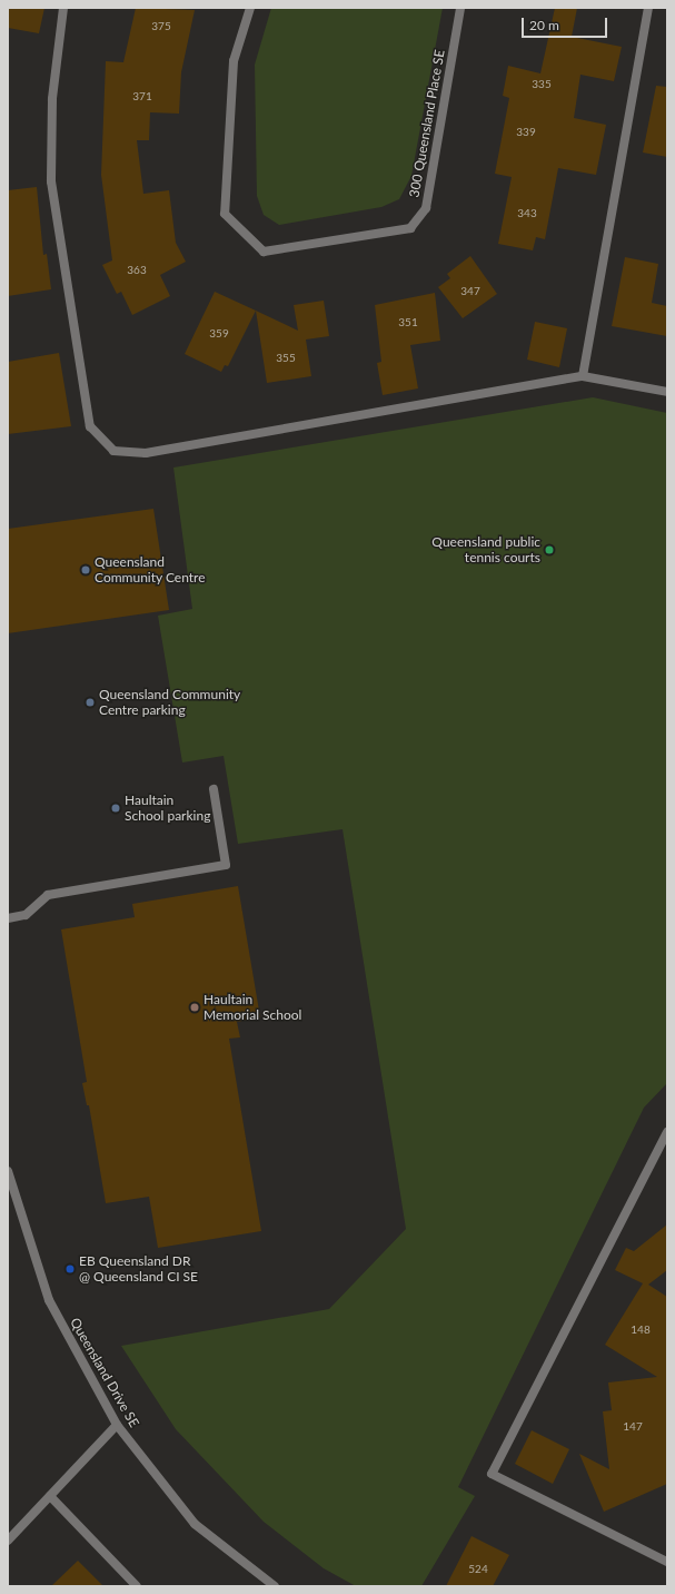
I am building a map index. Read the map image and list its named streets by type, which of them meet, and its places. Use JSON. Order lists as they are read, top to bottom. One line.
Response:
{"streets":{"street":["300 Queensland Place SE","Queensland Drive SE"]},"places":["Queensland public tennis courts","Queensland Community Centre","Queensland Community Centre parking","Haultain School parking","Haultain Memorial School","EB Queensland DR @ Queensland CI SE"],"house_numbers":["375","335","371","339","343","363","347","351","359","355","148","147","524"],"scale_bar":"20 m"}
